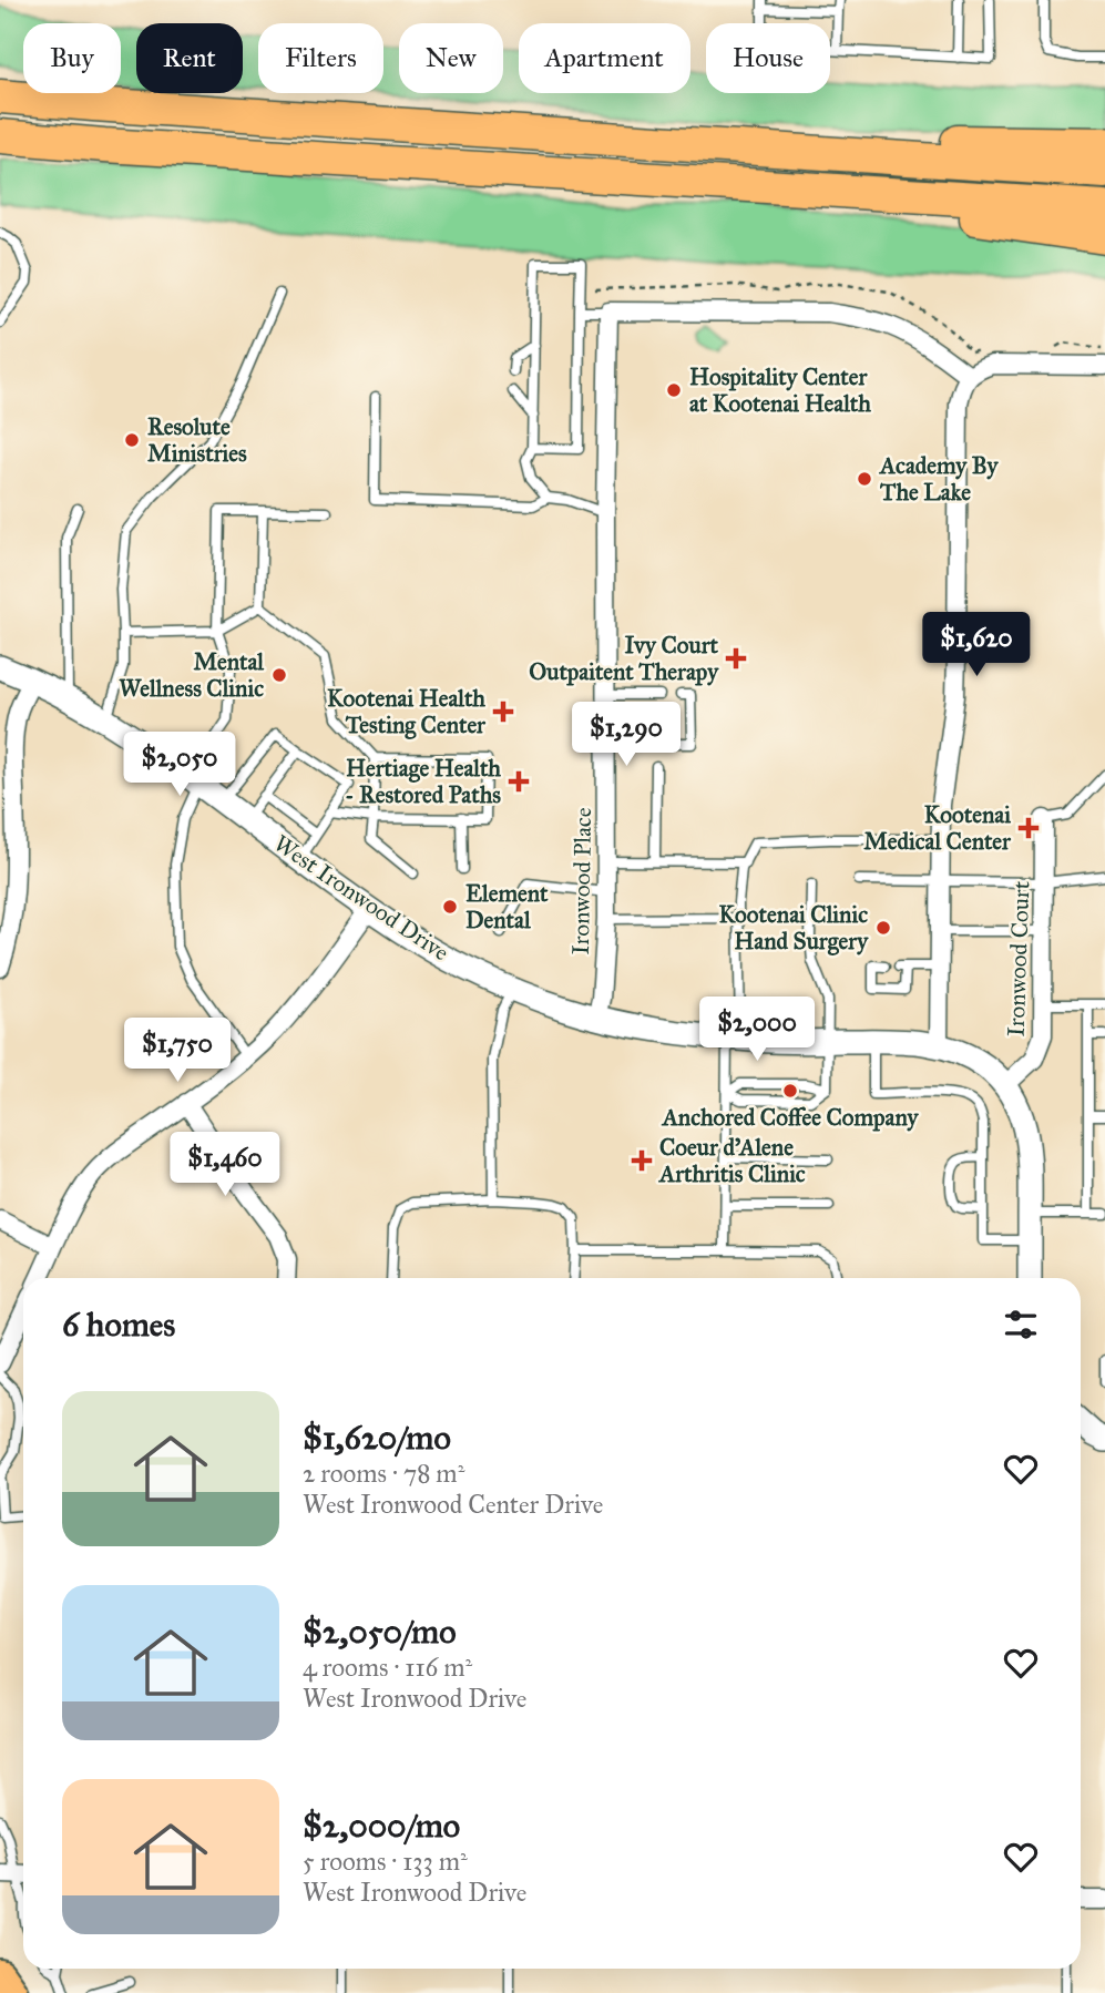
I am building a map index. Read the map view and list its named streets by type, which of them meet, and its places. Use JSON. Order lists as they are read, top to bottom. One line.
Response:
{"streets":{"street":["Ironwood Place","West Ironwood Drive","Ironwood Court"]},"crossings":[["Ironwood Place","West Ironwood Drive"],["West Ironwood Drive","Ironwood Court"]],"places":{"other":["Hospitality Center at Kootenai Health","Resolute Ministries","Academy By The Lake","Mental Wellness Clinic","Element Dental","Kootenai Clinic Hand Surgery","Anchored Coffee Company"],"health":["Ivy Court Outpaitent Therapy","Kootenai Health Testing Center","Hertiage Health - Restored Paths","Kootenai Medical Center","Coeur d'Alene Arthritis Clinic"]},"page":{"chip":["Buy","Rent","Filters","New","Apartment","House"],"price":["$1,620","$1,290","$2,050","$2,000","$1,750","$1,460"],"heading":"6 homes","list":[{"name":"$1,620/mo","note":"2 rooms · 78 m² · West Ironwood Center Drive"},{"name":"$2,050/mo","note":"4 rooms · 116 m² · West Ironwood Drive"},{"name":"$2,000/mo","note":"5 rooms · 133 m² · West Ironwood Drive"}]}}
